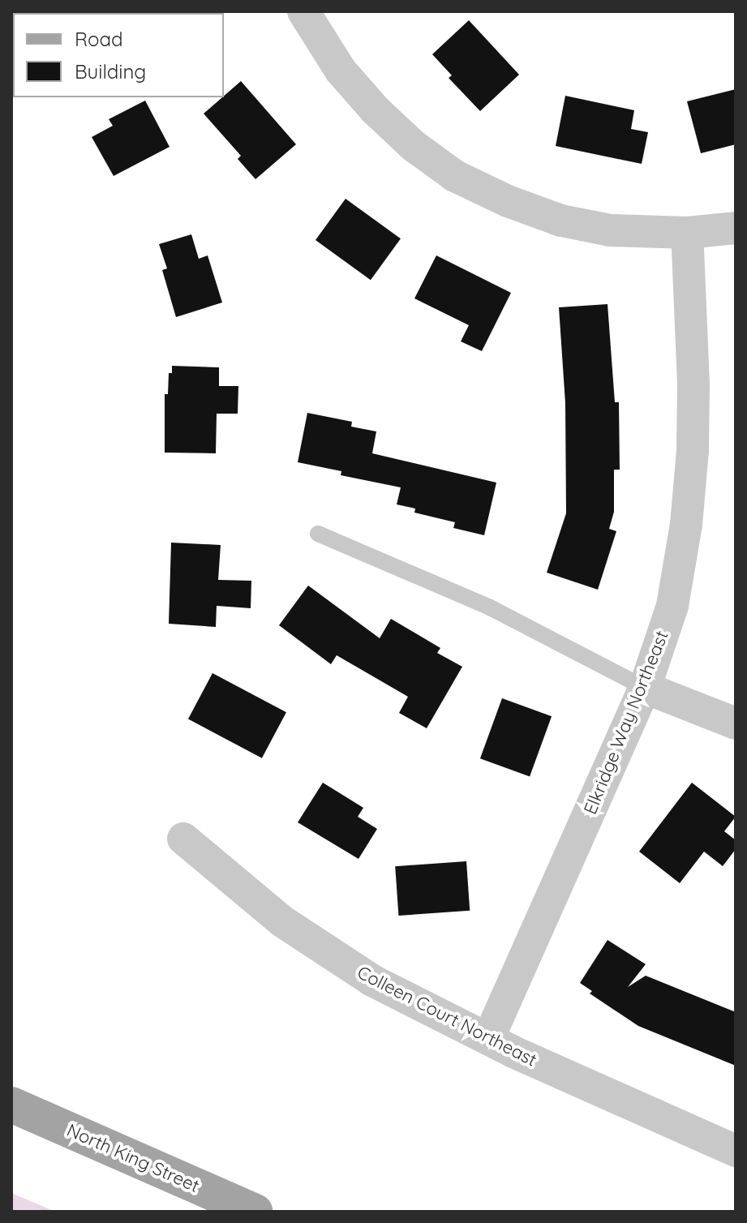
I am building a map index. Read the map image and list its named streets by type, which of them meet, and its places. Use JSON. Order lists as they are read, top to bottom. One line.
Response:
{"streets":{"main road":["North King Street"],"street":["Elkridge Way Northeast","Colleen Court Northeast"]},"crossings":[["Elkridge Way Northeast","Colleen Court Northeast"]],"legend":["Road","Building"]}
